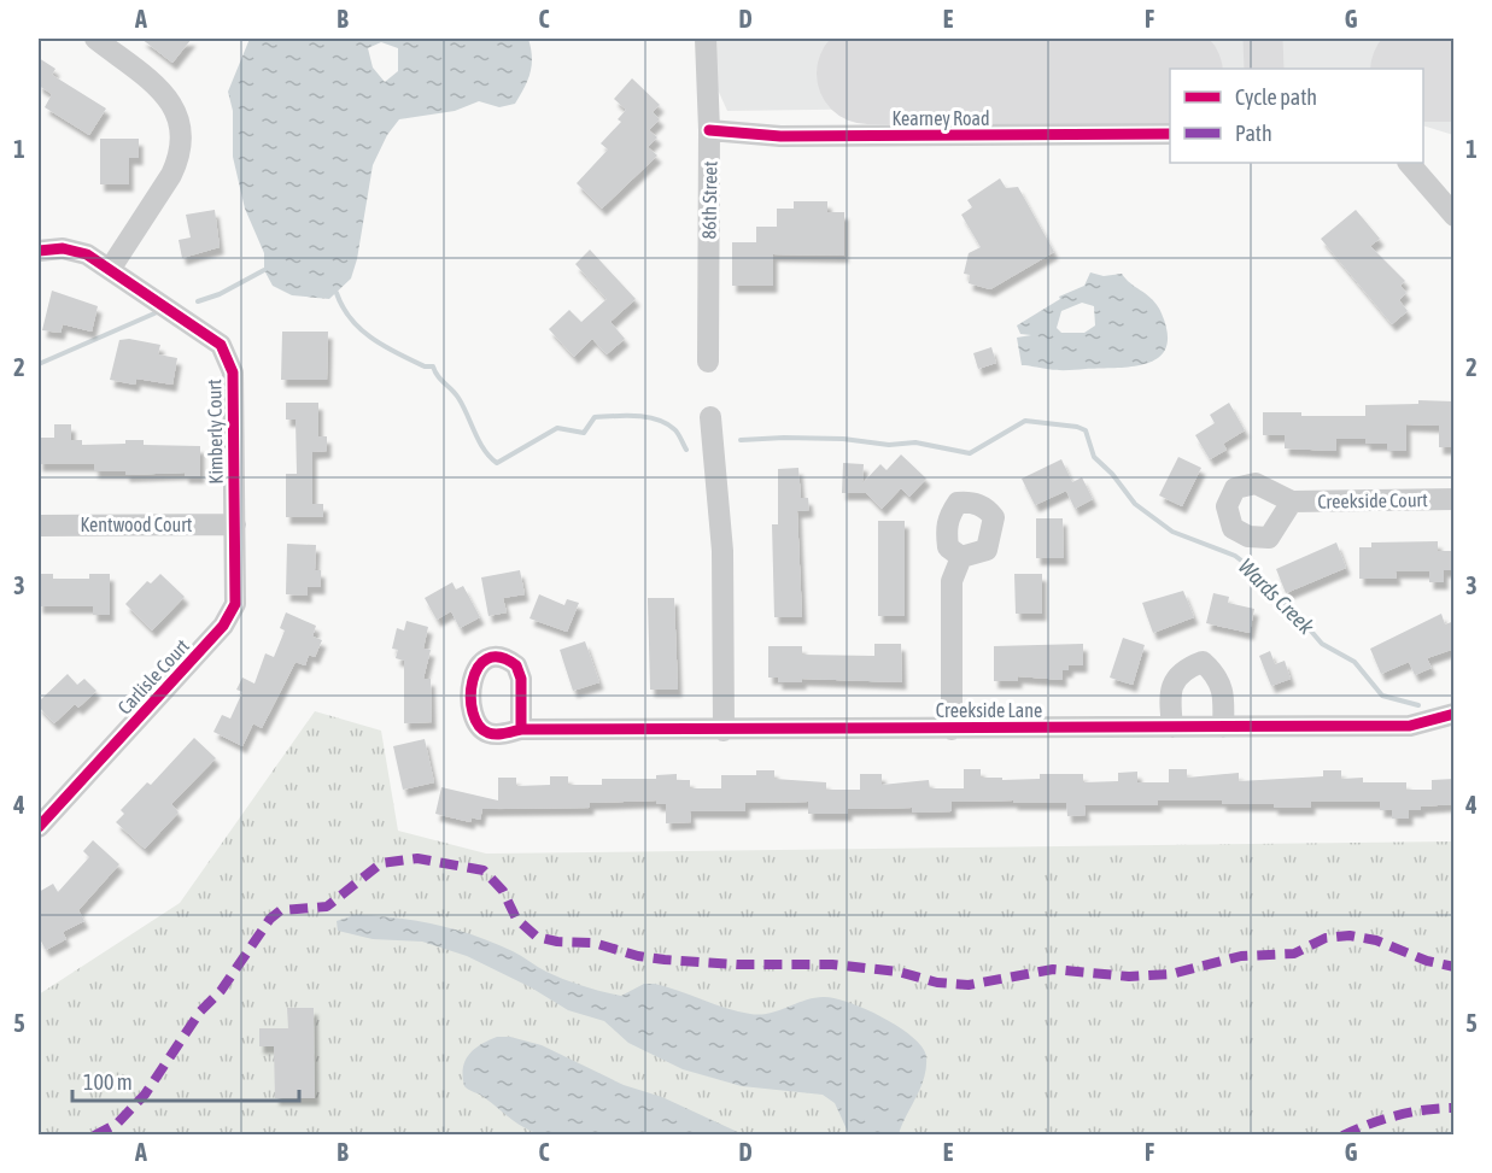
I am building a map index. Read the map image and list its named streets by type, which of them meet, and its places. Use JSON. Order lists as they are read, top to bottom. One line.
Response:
{"streets":{"street":["Kearney Road","86th Street","Kimberly Court","Creekside Court","Kentwood Court","Carlisle Court","Creekside Lane"]},"crossings":[["Kearney Road","86th Street"],["Kimberly Court","Kentwood Court"],["Kimberly Court","Carlisle Court"],["Kentwood Court","Carlisle Court"]],"water":["Wards Creek"],"legend":["Cycle path","Path"],"scale_bar":"100 m","grid":{"columns":["A","B","C","D","E","F","G"],"rows":["1","2","3","4","5"]}}
